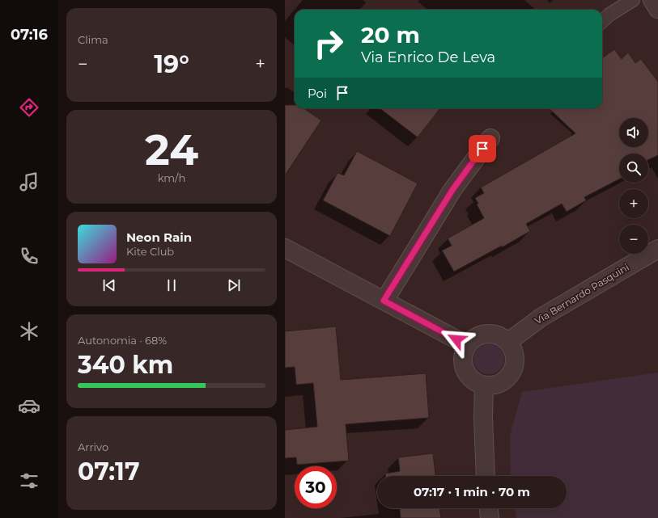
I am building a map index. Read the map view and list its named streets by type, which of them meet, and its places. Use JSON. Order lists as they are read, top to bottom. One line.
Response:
{"streets":{"street":["Via Bernardo Pasquini"]},"page":{"tabs":"07:16","tile":["Clima",["24","km/h"],["Autonomia · 68%","340 km"],["Arrivo","07:17"]],"turn":["20 m","Via Enrico De Leva"],"heat":["−","19°","+"],"then":"Poi","map_buttons":["+","−"],"song":["Neon Rain","Kite Club"],"limit":"30","trip":"07:17 · 1 min · 70 m"}}
